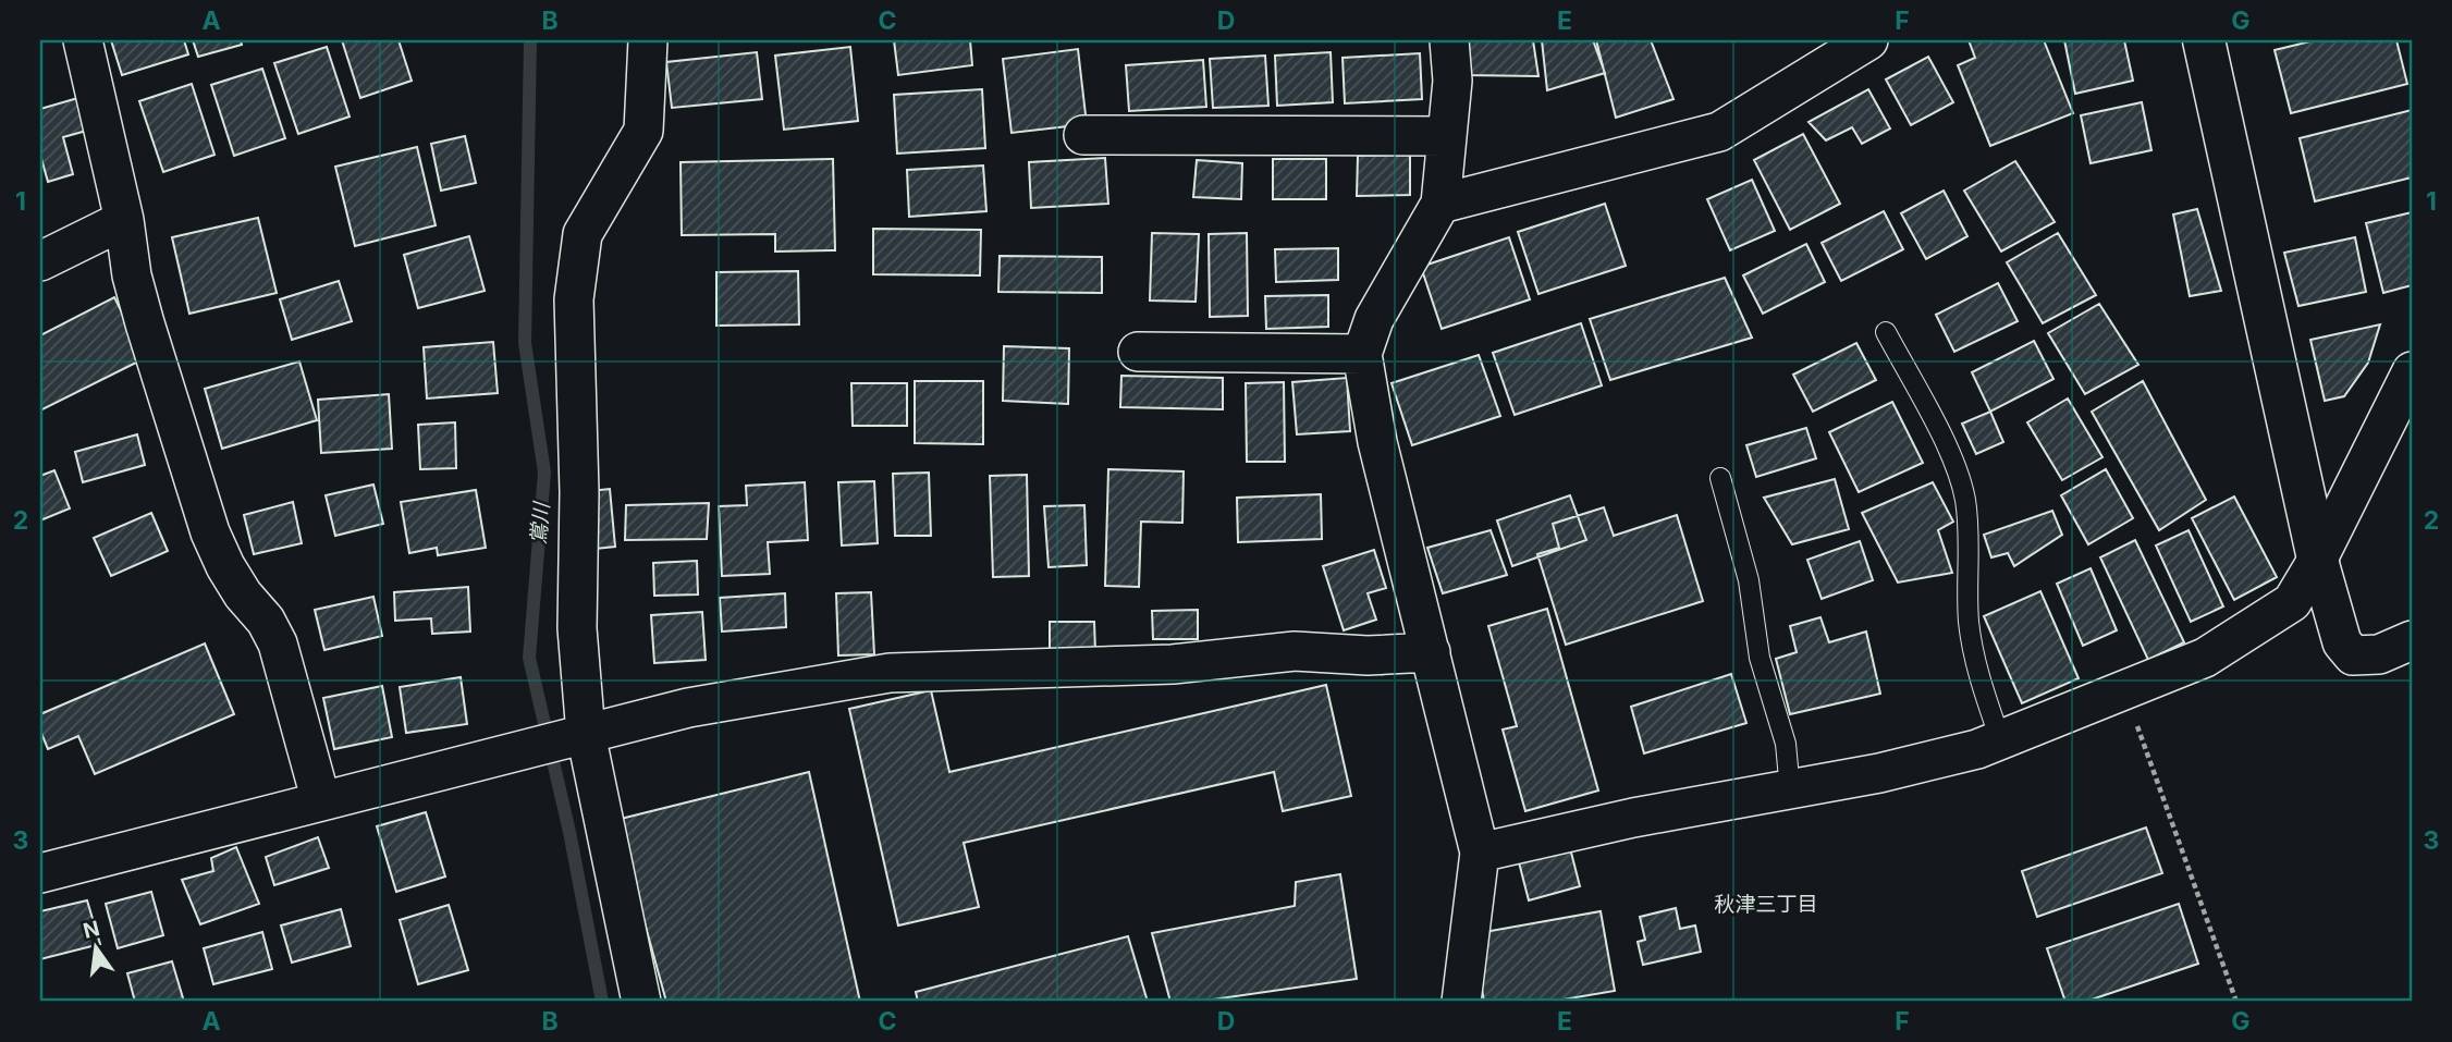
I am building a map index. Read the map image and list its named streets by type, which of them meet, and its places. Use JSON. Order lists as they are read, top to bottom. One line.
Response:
{"districts":["秋津三丁目"],"water":["鴬川"],"north":"top","grid":{"columns":["A","B","C","D","E","F","G"],"rows":["1","2","3"]}}
